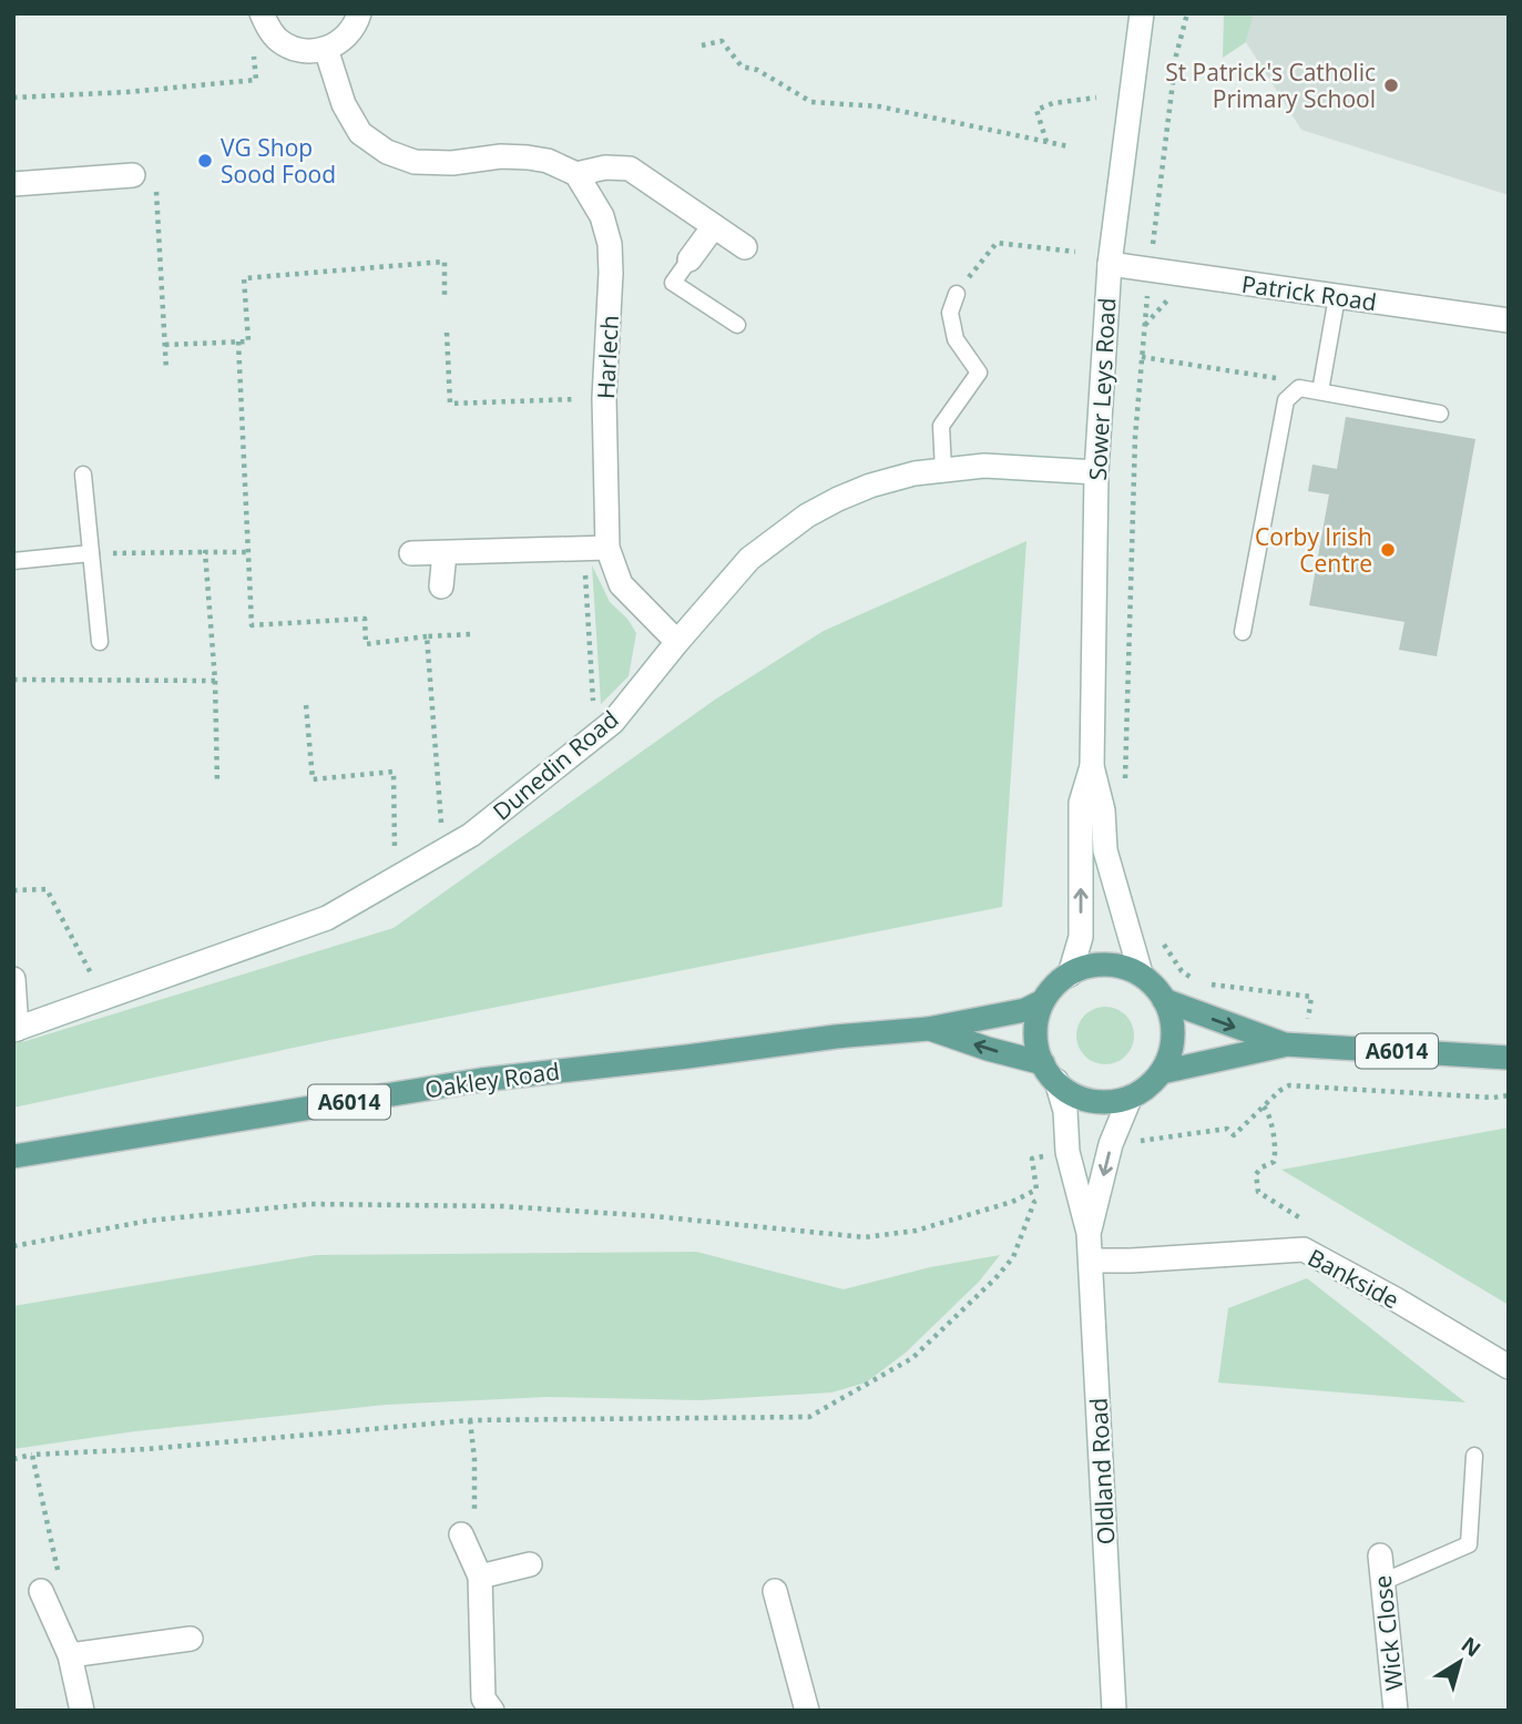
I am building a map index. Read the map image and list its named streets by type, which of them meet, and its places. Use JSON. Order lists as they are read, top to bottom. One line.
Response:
{"streets":{"main road":["A6014","Oakley Road"],"street":["Patrick Road","Harlech","Sower Leys Road","Dunedin Road","Bankside","Oldland Road","Wick Close"]},"crossings":[["Patrick Road","Sower Leys Road"],["Harlech","Dunedin Road"],["Sower Leys Road","Dunedin Road"],["Sower Leys Road","A6014"],["Sower Leys Road","Oakley Road"],["Sower Leys Road","Oldland Road"],["A6014","Oakley Road"],["A6014","Oldland Road"],["Oakley Road","Oldland Road"],["Bankside","Oldland Road"]],"places":["St Patrick's Catholic Primary School","VG Shop Sood Food","Corby Irish Centre"],"north":"top right"}
